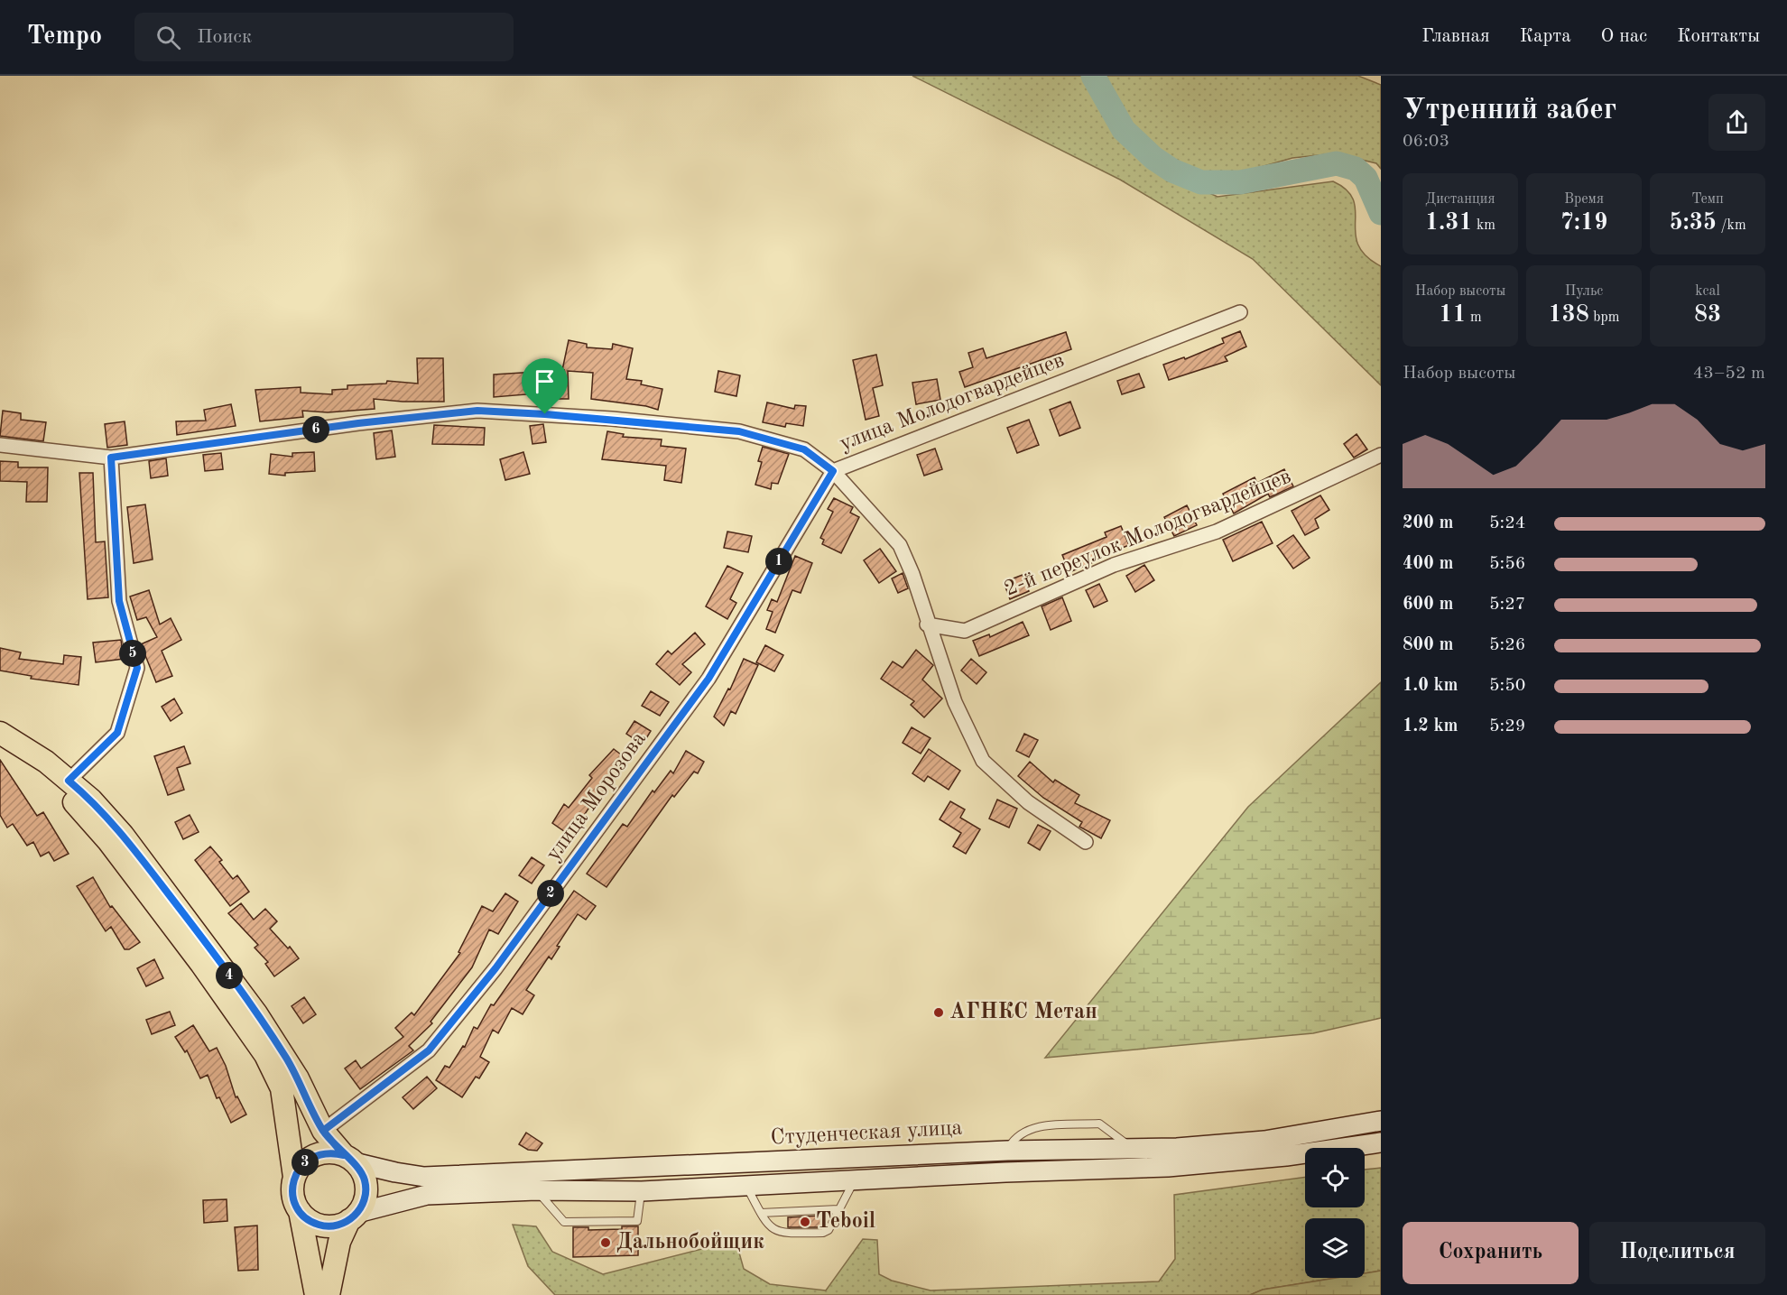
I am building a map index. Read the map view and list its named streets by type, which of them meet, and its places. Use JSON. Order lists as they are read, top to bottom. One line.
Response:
{"streets":{"main road":["Студенческая улица"],"street":["улица Молодогвардейцев","2-й переулок Молодогвардейцев","улица Морозова"]},"crossings":[["улица Молодогвардейцев","улица Морозова"]],"places":["АГНКС Метан","Teboil","Дальнобойщик"],"page":{"header":"Tempo","search":"Поиск","nav":["Главная","Карта","О нас","Контакты"],"heading":["Утренний забег","06:03"],"stats":[["Дистанция","1.31 km"],["Время","7:19"],["Темп","5:35 /km"],["Набор высоты","11 m"],["Пульс","138 bpm"],["kcal","83"]],"chart":["Набор высоты","43–52 m"],"pins":["6","1","5","2","4","3"],"list":[{"name":"200 m","note":"5:24"},{"name":"400 m","note":"5:56"},{"name":"600 m","note":"5:27"},{"name":"800 m","note":"5:26"},{"name":"1.0 km","note":"5:50"},{"name":"1.2 km","note":"5:29"}],"buttons":["Сохранить","Поделиться"]}}
